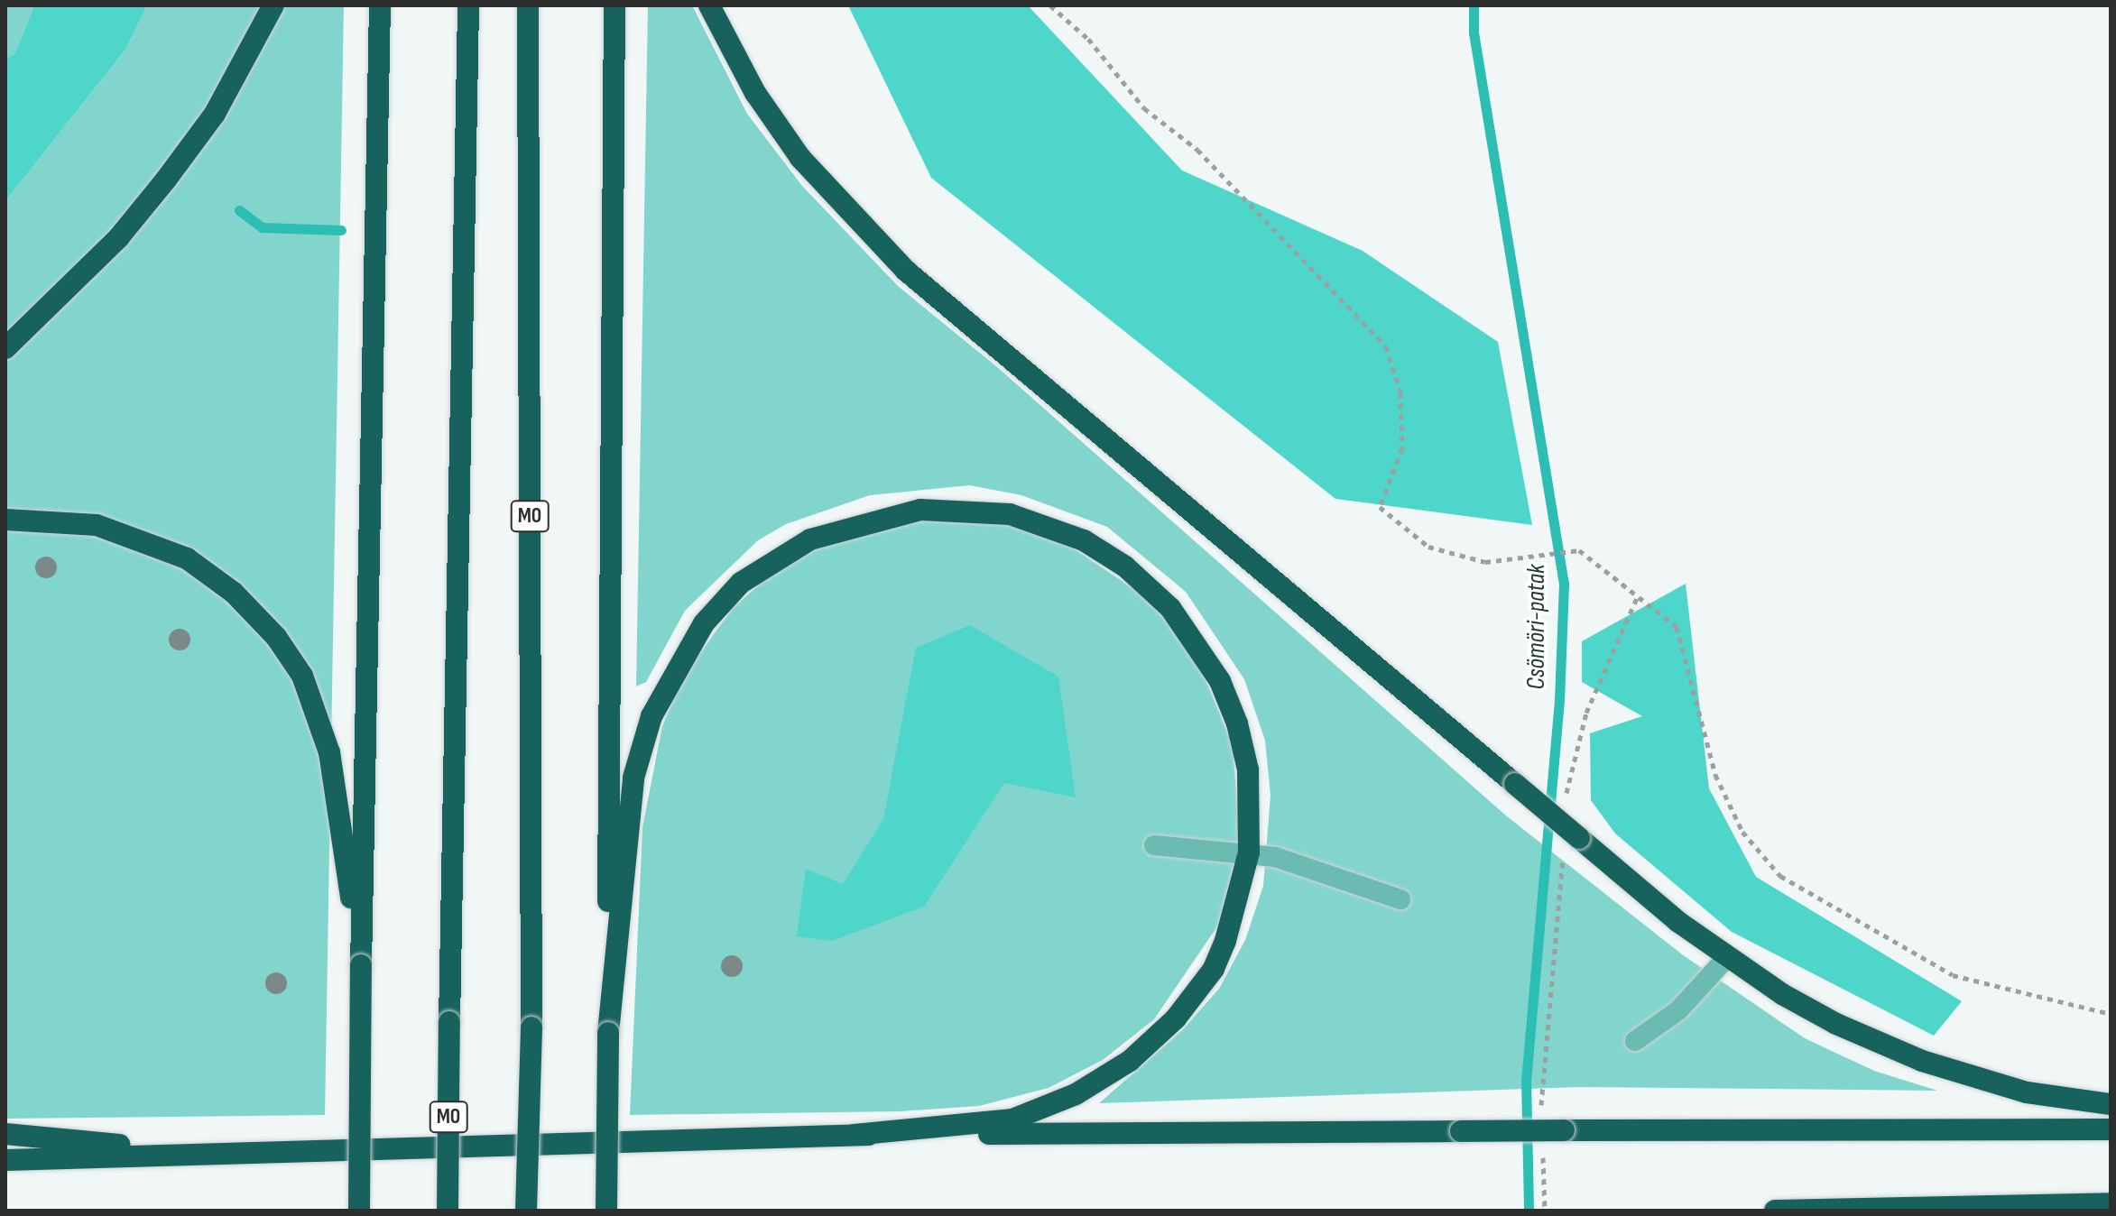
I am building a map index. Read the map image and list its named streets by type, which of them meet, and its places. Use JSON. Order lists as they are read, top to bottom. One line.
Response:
{"streets":{"highway":["M0"]},"water":["Csömöri-patak"]}
